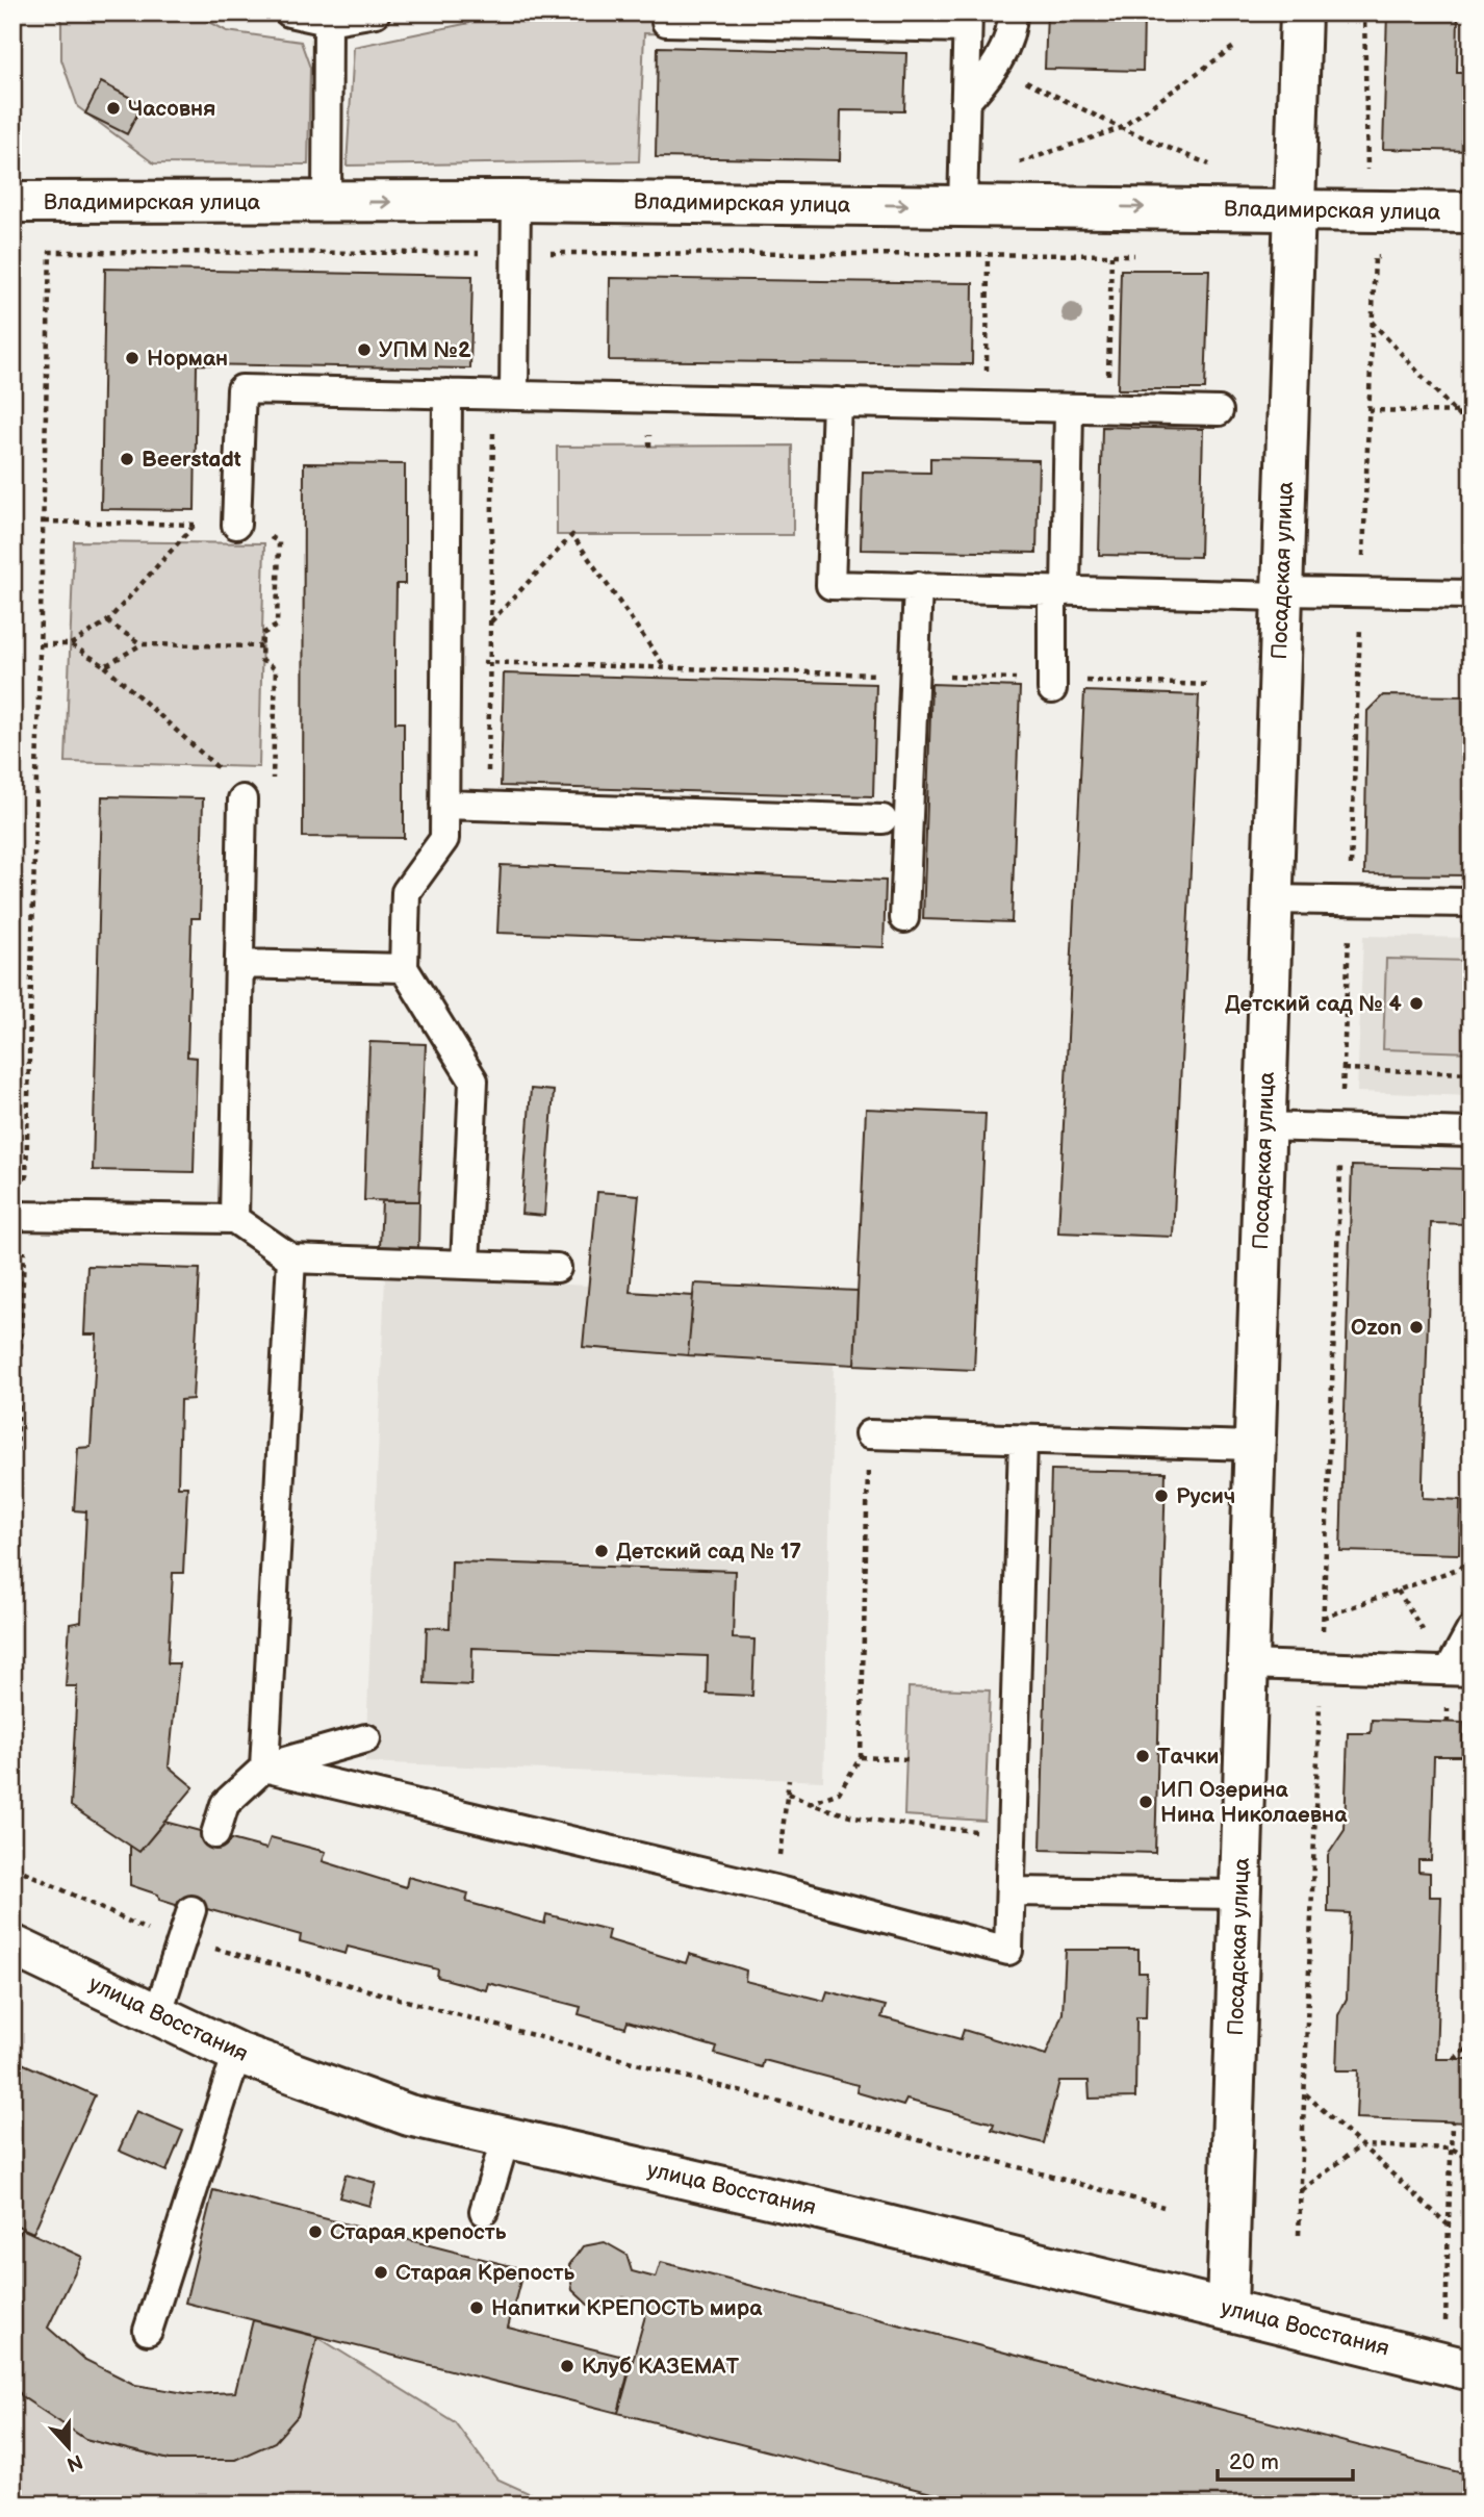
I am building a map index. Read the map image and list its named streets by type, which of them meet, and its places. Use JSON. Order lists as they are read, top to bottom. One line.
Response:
{"streets":{"street":["Владимирская улица","Посадская улица","улица Восстания"]},"crossings":[["Владимирская улица","Посадская улица"],["Посадская улица","улица Восстания"]],"one_way":["Владимирская улица"],"places":["Часовня","УПМ №2","Норман","Beerstadt","Детский сад № 4","Ozon","Русич","Детский сад № 17","Тачки","ИП Озерина Нина Николаевна","Старая крепость","Старая Крепость","Напитки КРЕПОСТЬ мира","Клуб КАЗЕМАТ"],"scale_bar":"20 m","north":"bottom"}
